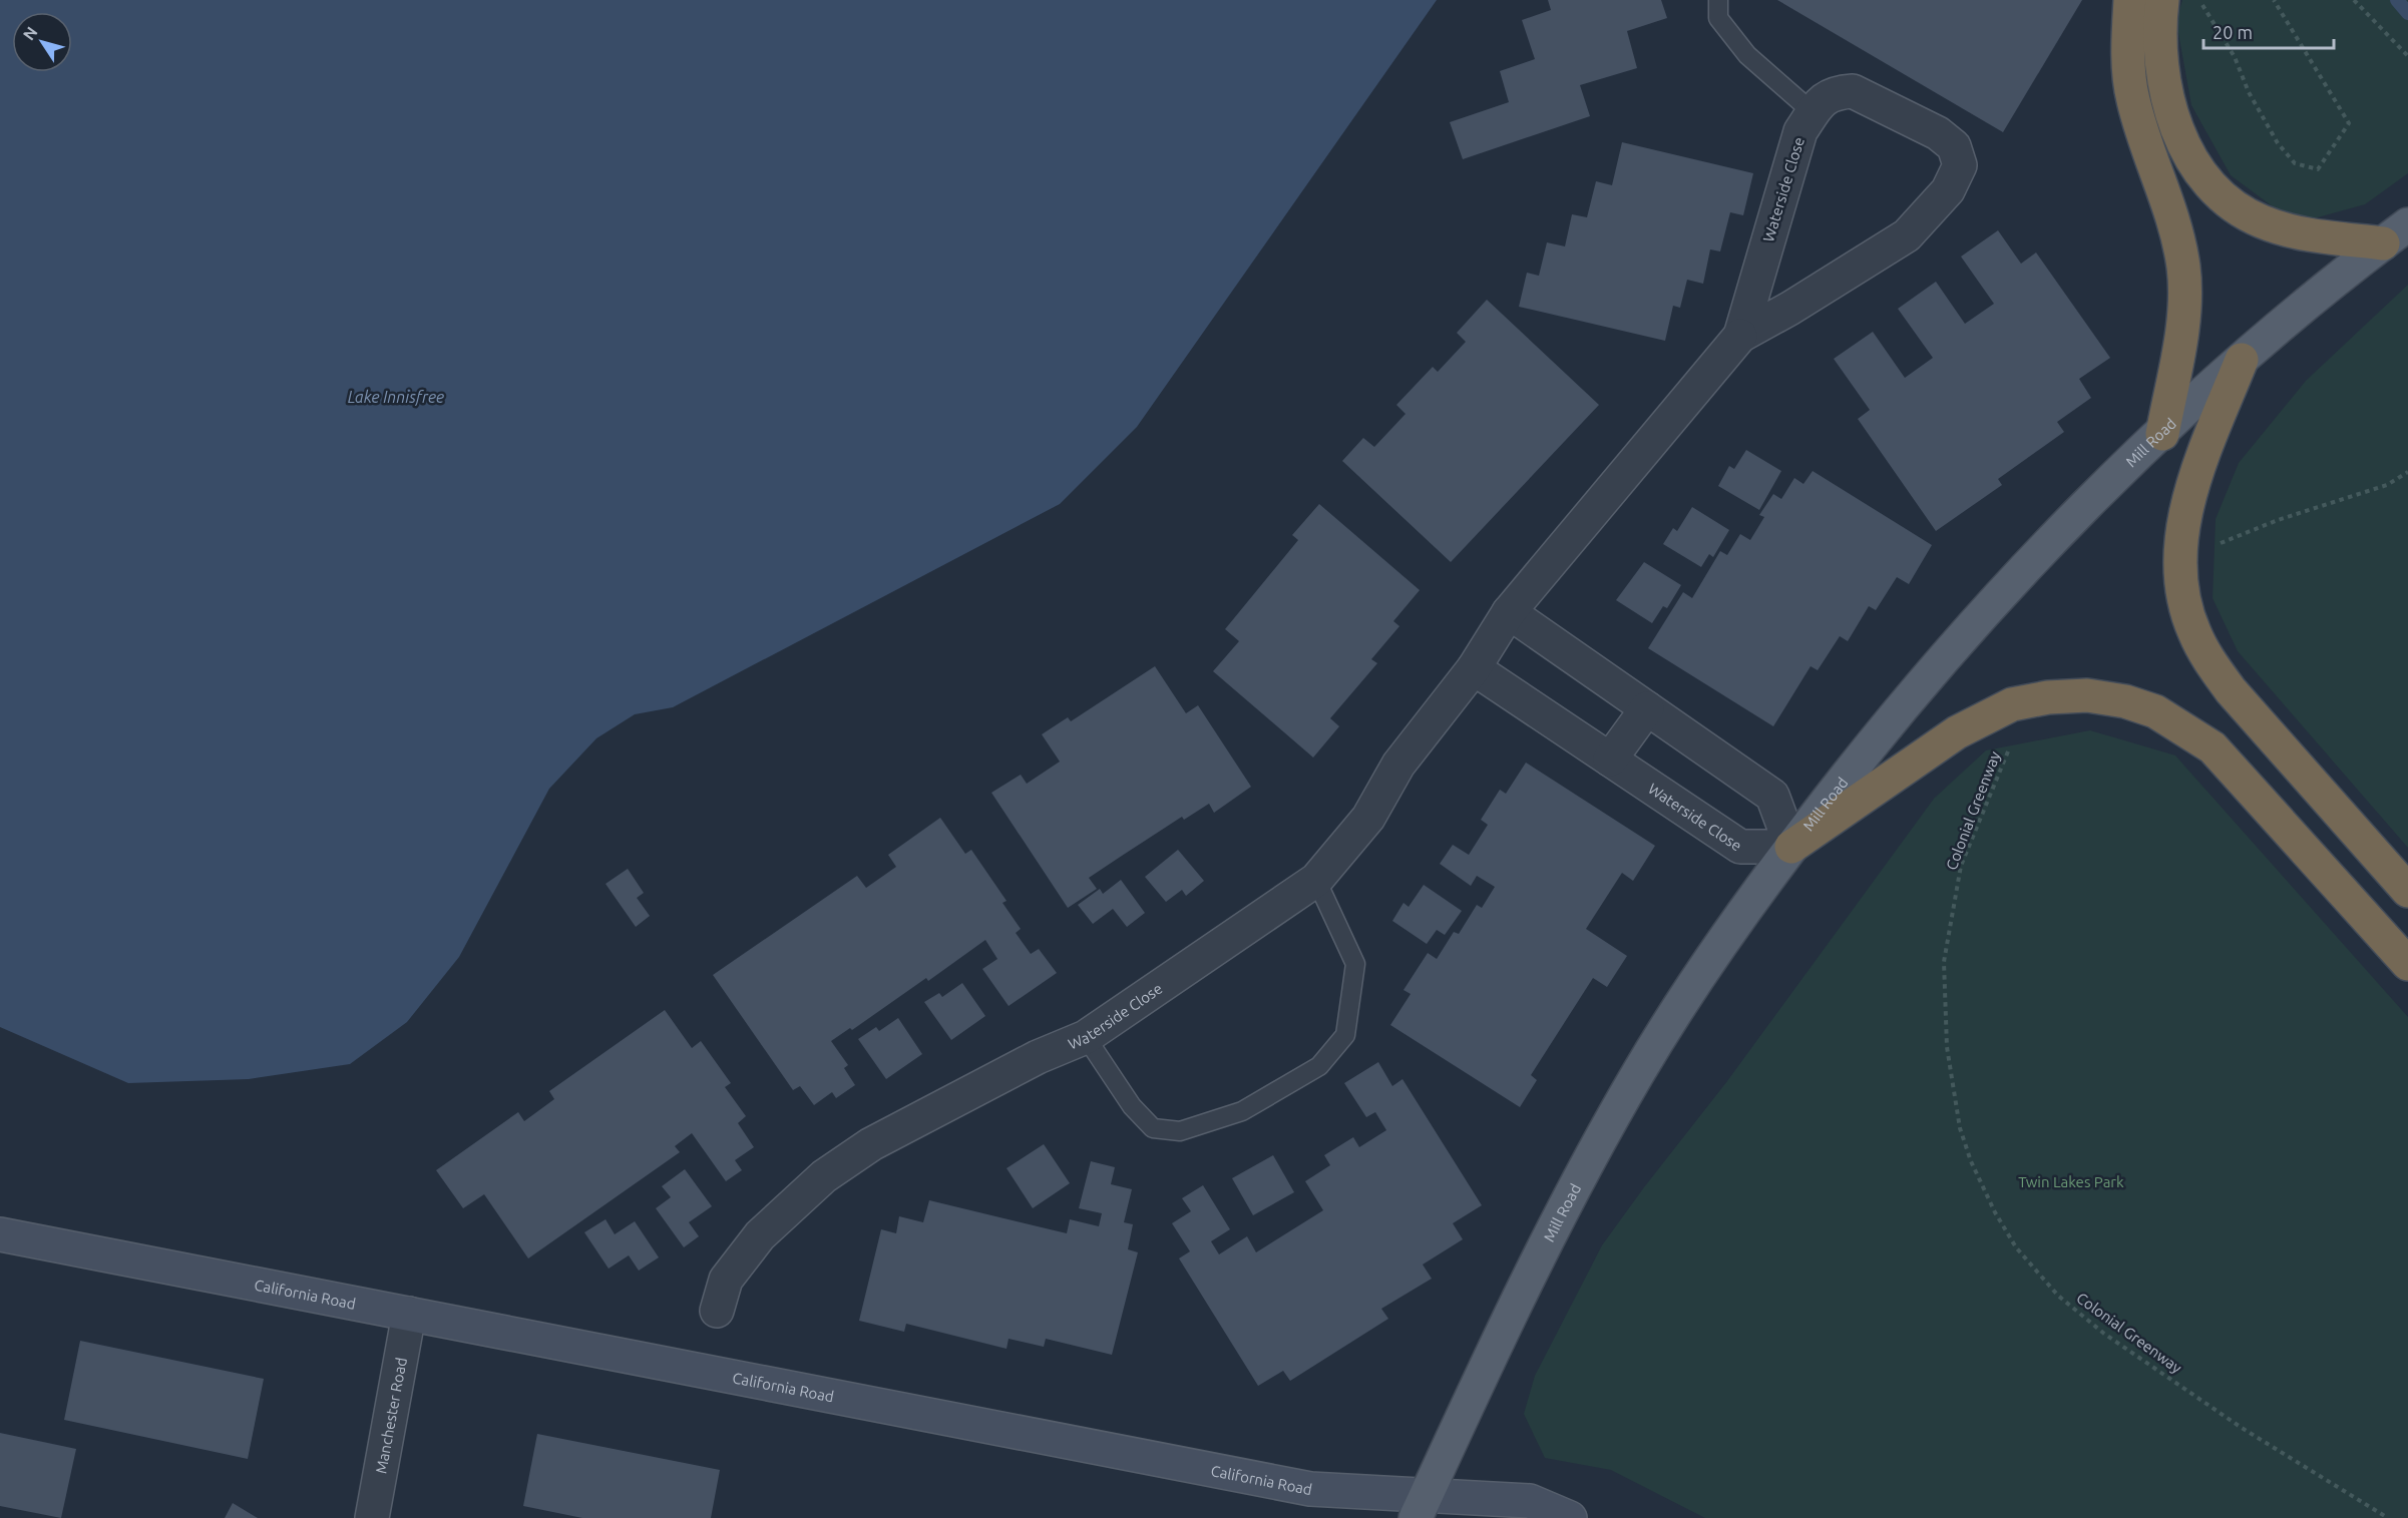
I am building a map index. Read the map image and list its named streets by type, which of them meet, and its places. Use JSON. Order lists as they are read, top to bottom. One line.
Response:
{"streets":{"main road":["Mill Road","California Road"],"street":["Waterside Close","Manchester Road"],"path":["Colonial Greenway"]},"crossings":[["Waterside Close","Mill Road"],["Mill Road","California Road"],["California Road","Manchester Road"]],"water":["Lake Innisfree"],"parks":["Twin Lakes Park"],"scale_bar":"20 m","north":"top left"}
